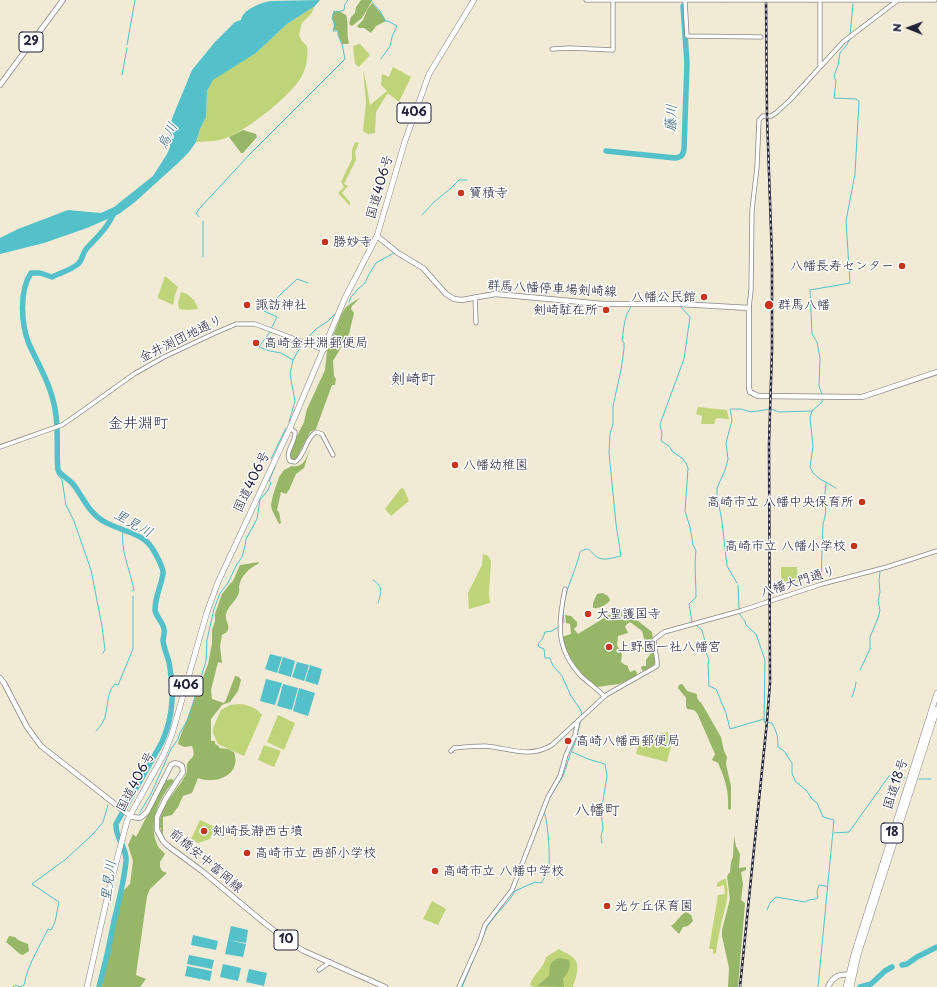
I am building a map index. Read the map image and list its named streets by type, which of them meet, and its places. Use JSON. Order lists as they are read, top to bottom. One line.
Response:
{"streets":{"highway":["406","国道406号","国道18号","18"],"main road":["29","群馬八幡停車場剣崎線","前橋安中富岡線","10"],"street":["金井渕団地通り","八幡大門通り"]},"crossings":[["国道406号","群馬八幡停車場剣崎線"],["国道406号","金井渕団地通り"],["国道406号","前橋安中富岡線"],["国道18号","18"]],"districts":["剣崎町","金井淵町","八幡町"],"water":["藤川","烏川","里見川"],"places":["寶積寺","勝妙寺","八幡長寿センター","八幡公民館","諏訪神社","群馬八幡","剣崎駐在所","高崎金井淵郵便局","八幡幼稚園","高崎市立 八幡中央保育所","高崎市立 八幡小学校","大聖護国寺","上野國一社八幡宮","高崎八幡西郵便局","剣崎長瀞西古墳","高崎市立 西部小学校","高崎市立 八幡中学校","光ケ丘保育園"],"north":"left"}
